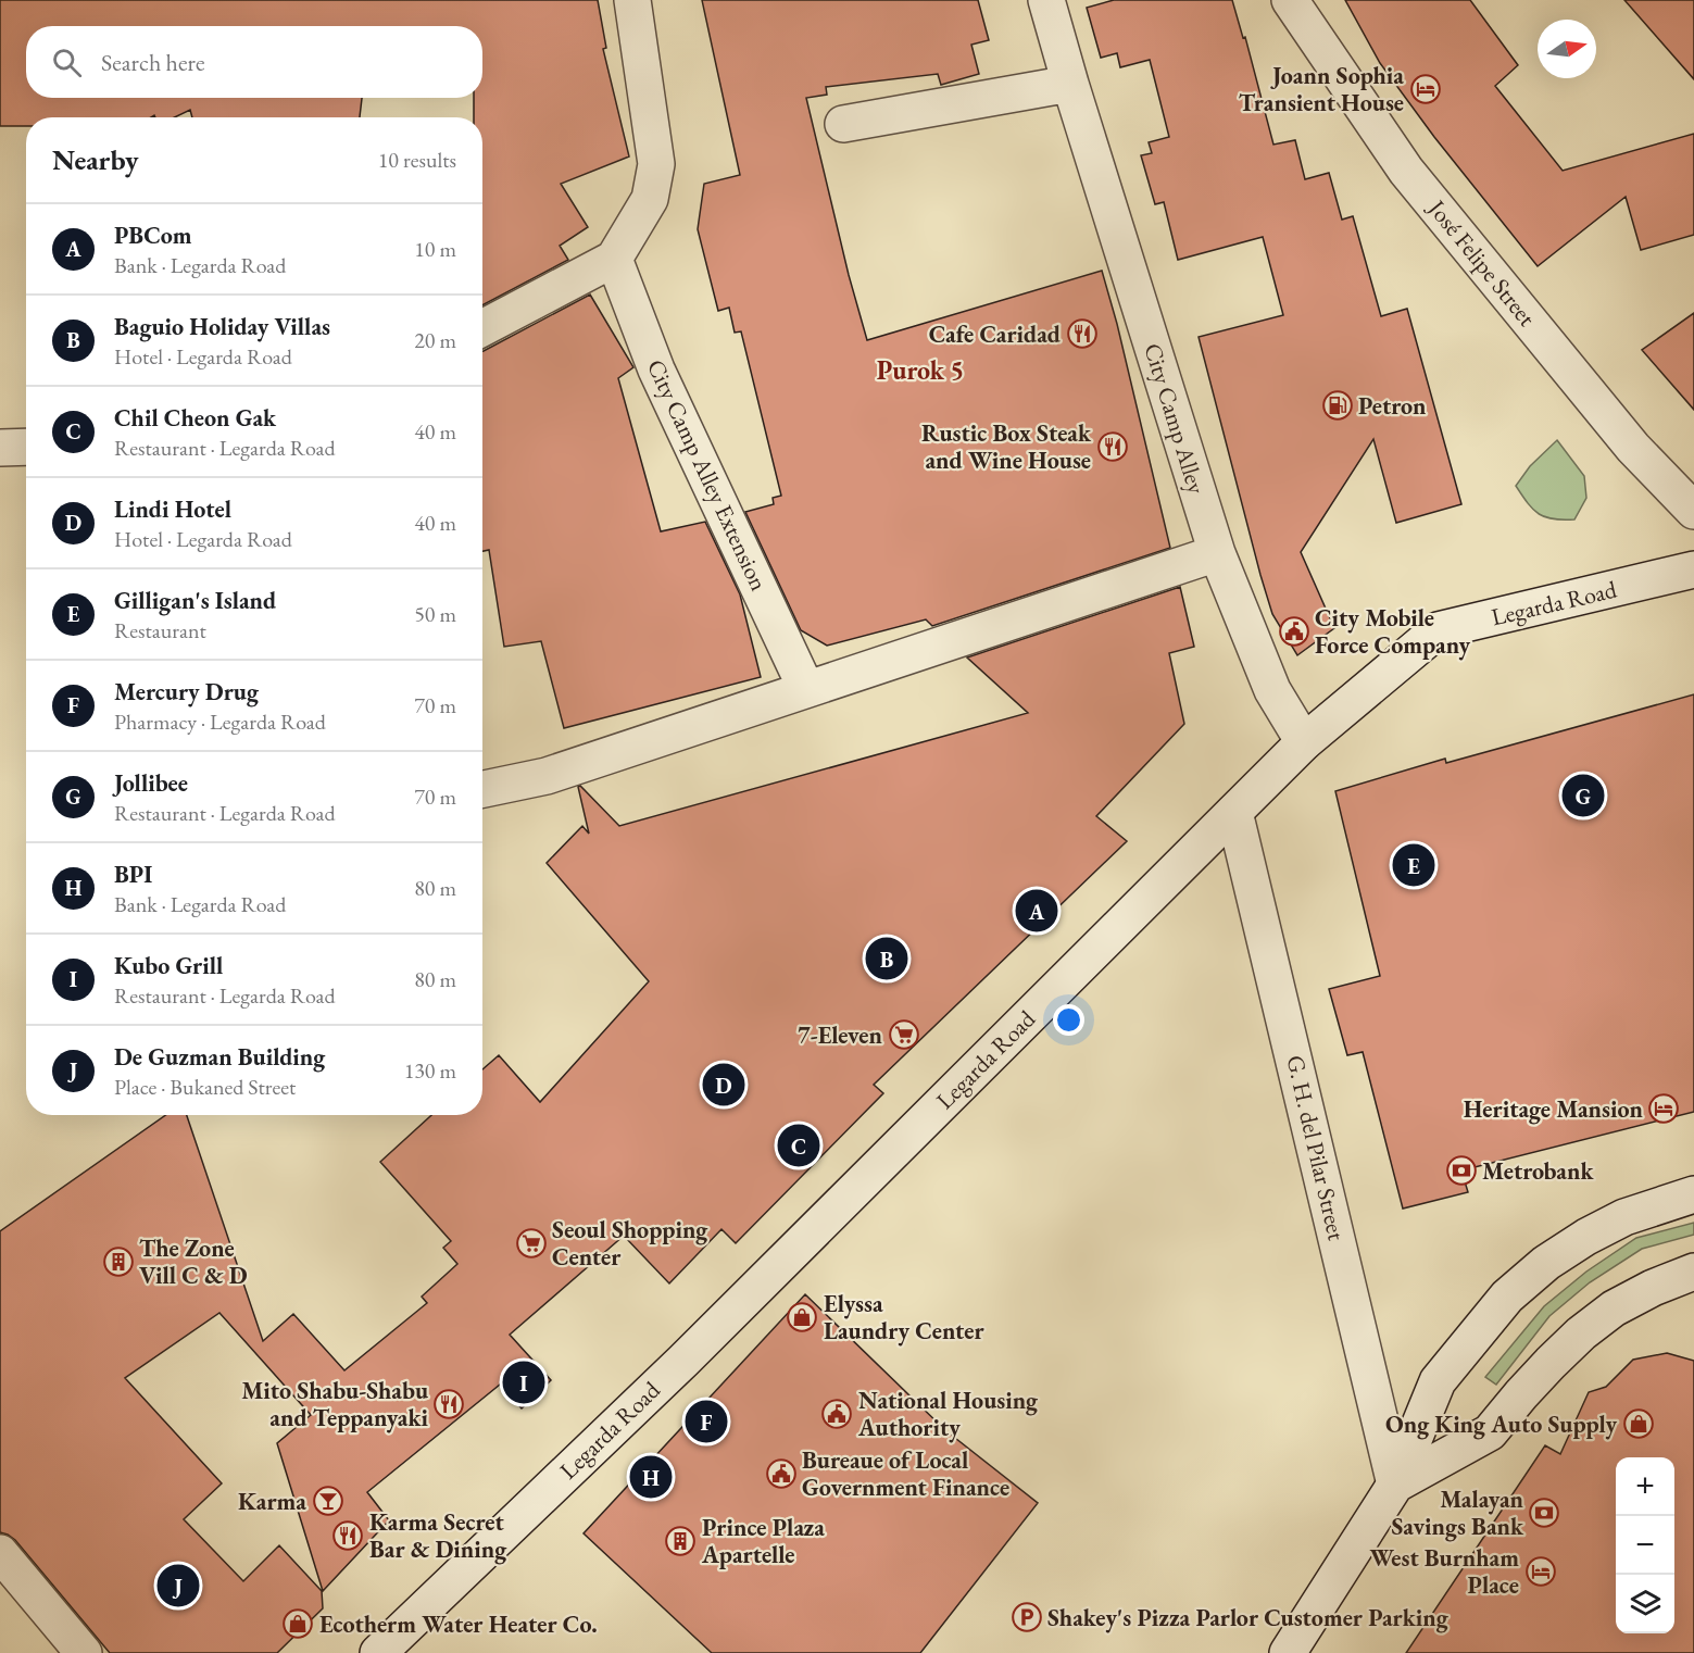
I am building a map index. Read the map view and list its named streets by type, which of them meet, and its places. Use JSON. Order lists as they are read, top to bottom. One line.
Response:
{"streets":{"street":["José Felipe Street","City Camp Alley","City Camp Alley Extension","Legarda Road","G. H. del Pilar Street"]},"crossings":[["City Camp Alley","Legarda Road"],["Legarda Road","G. H. del Pilar Street"]],"districts":["Purok 5"],"places":{"hotel":["Joann Sophia Transient House","Heritage Mansion","West Burnham Place"],"restaurant":["Cafe Caridad","Rustic Box Steak and Wine House","Mito Shabu-Shabu and Teppanyaki","Karma Secret Bar & Dining"],"fuel station":["Petron"],"public building":["City Mobile Force Company","National Housing Authority","Bureaue of Local Government Finance"],"supermarket":["7-Eleven","Seoul Shopping Center"],"bank":["Metrobank","Malayan Savings Bank"],"building":["The Zone Vill C & D","Prince Plaza Apartelle"],"shop":["Elyssa Laundry Center","Ong King Auto Supply","Ecotherm Water Heater Co."],"bar":["Karma"],"parking":["Shakey's Pizza Parlor Customer Parking"]},"north":"right","page":{"search":"Search here","heading":["Nearby","10 results"],"list":[{"mark":"A","name":"PBCom","note":"Bank · Legarda Road","value":"10 m"},{"mark":"B","name":"Baguio Holiday Villas","note":"Hotel · Legarda Road","value":"20 m"},{"mark":"C","name":"Chil Cheon Gak","note":"Restaurant · Legarda Road","value":"40 m"},{"mark":"D","name":"Lindi Hotel","note":"Hotel · Legarda Road","value":"40 m"},{"mark":"E","name":"Gilligan's Island","note":"Restaurant","value":"50 m"},{"mark":"F","name":"Mercury Drug","note":"Pharmacy · Legarda Road","value":"70 m"},{"mark":"G","name":"Jollibee","note":"Restaurant · Legarda Road","value":"70 m"},{"mark":"H","name":"BPI","note":"Bank · Legarda Road","value":"80 m"},{"mark":"I","name":"Kubo Grill","note":"Restaurant · Legarda Road","value":"80 m"},{"mark":"J","name":"De Guzman Building","note":"Place · Bukaned Street","value":"130 m"}],"pins":["G","E","A","B","D","C","I","F","H","J"],"map_buttons":["+","−"]}}
